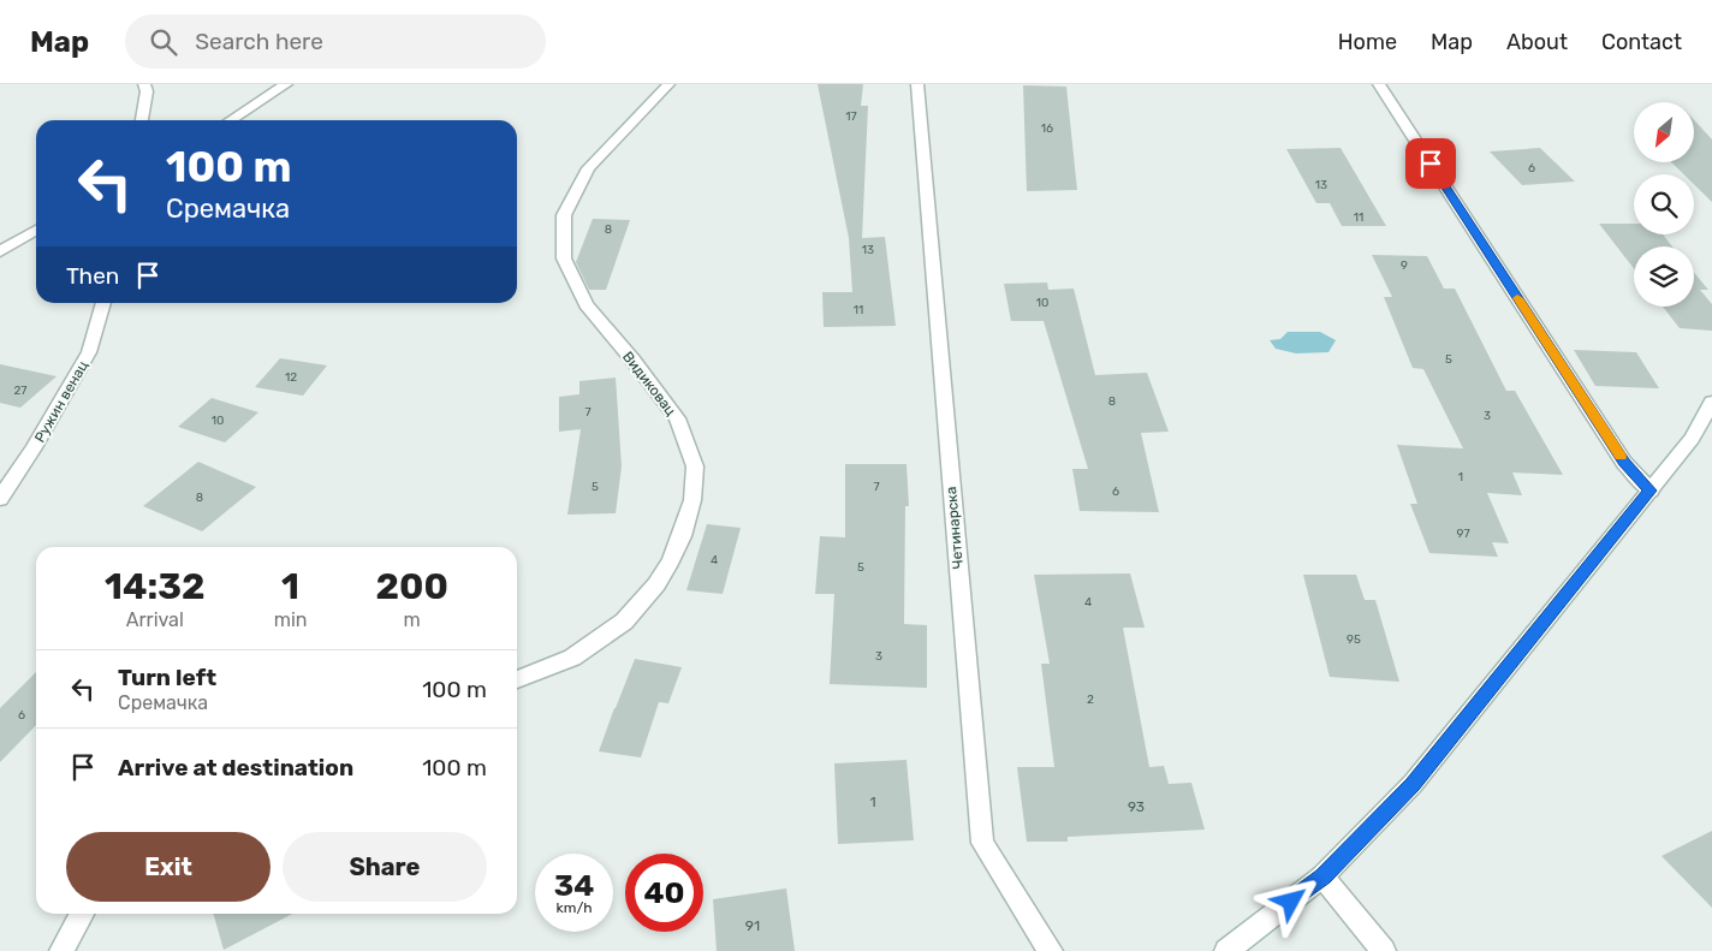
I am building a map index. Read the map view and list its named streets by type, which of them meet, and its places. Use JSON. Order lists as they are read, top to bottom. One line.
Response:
{"streets":{"street":["Видиковац","Ружин венац","Четинарска"]},"house_numbers":["17","16","6","13","11","8","13","9","10","11","5","12","27","8","7","3","10","1","5","7","6","8","97","4","5","4","95","3","2","6","1","93","91"],"north":"bottom left","page":{"header":"Map","search":"Search here","nav":["Home","Map","About","Contact"],"turn":["100 m","Сремачка"],"then":"Then","eta":["14:32","Arrival","1","min","200","m"],"list":[{"name":"Turn left","note":"Сремачка","value":"100 m"},{"name":"Arrive at destination","value":"100 m"}],"buttons":["Exit","Share"],"speed":"34 km/h","limit":"40"}}
